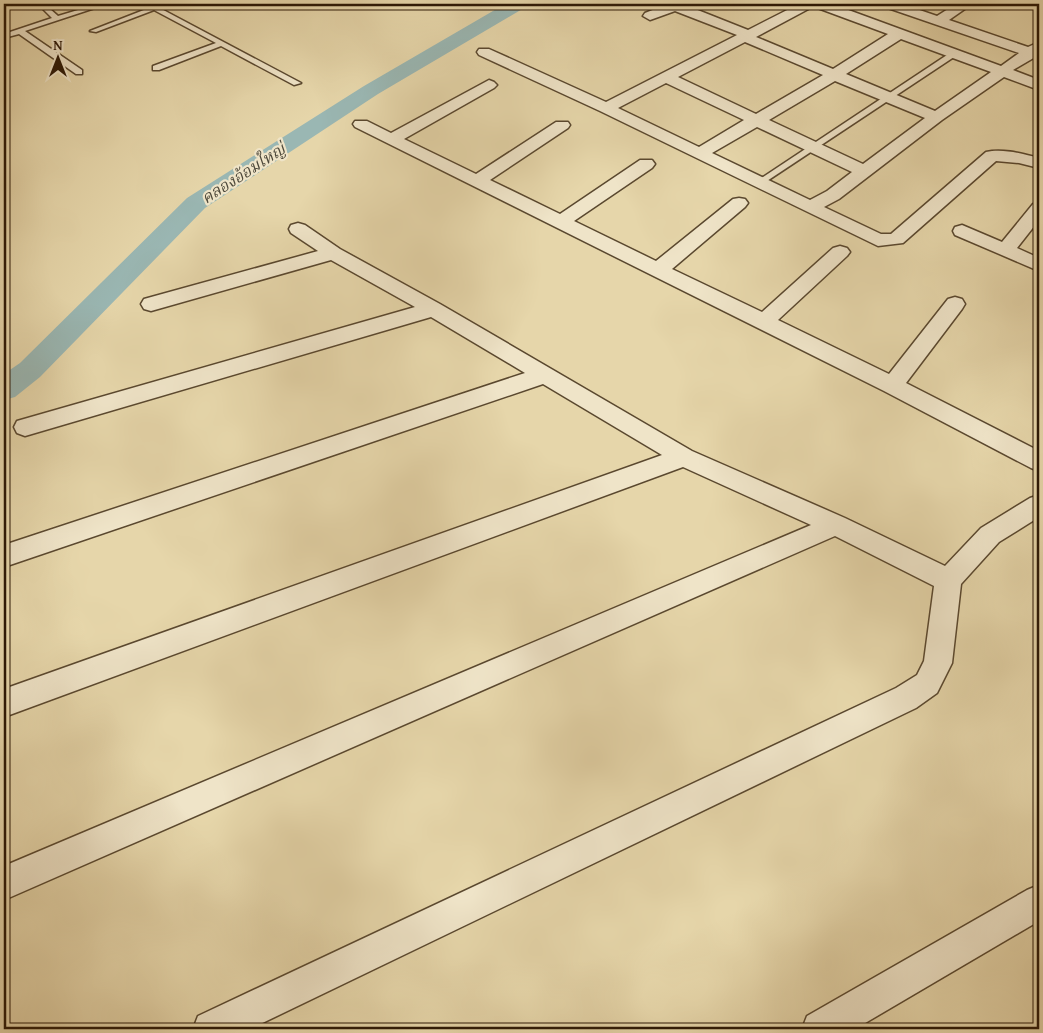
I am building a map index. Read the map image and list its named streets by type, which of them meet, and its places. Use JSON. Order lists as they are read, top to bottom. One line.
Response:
{"water":["คลองอ้อมใหญ่"],"north":"top"}
